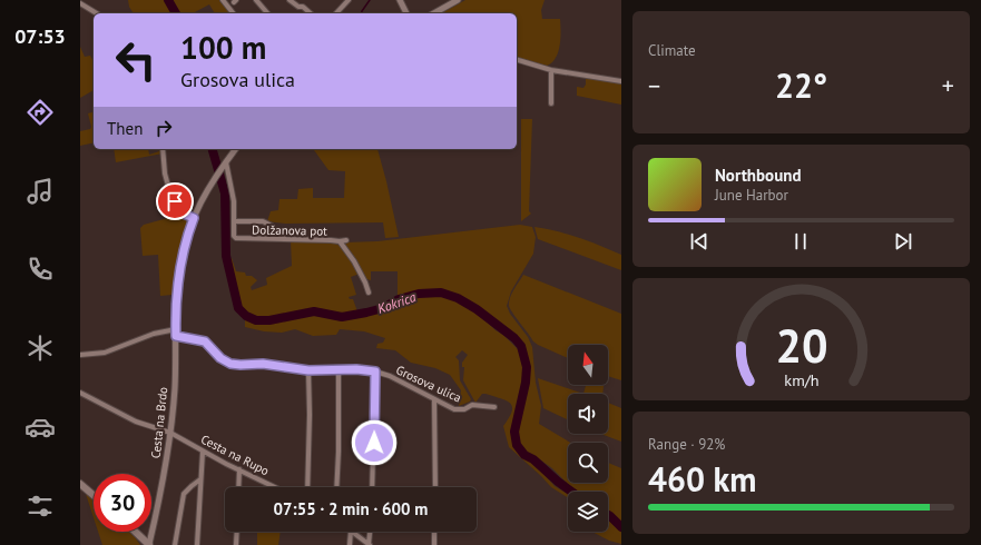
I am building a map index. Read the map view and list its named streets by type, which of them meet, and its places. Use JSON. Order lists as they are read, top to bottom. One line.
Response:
{"streets":{"street":["Dolžanova pot","Grosova ulica","Cesta na Brdo","Cesta na Rupo"]},"crossings":[["Dolžanova pot","Cesta na Brdo"],["Grosova ulica","Cesta na Brdo"],["Cesta na Brdo","Cesta na Rupo"]],"water":["Kokrica"],"north":"top","page":{"tabs":"07:53","tile":["Climate",["Range · 92%","460 km"]],"turn":["100 m","Grosova ulica"],"heat":["−","22°","+"],"then":"Then","song":["Northbound","June Harbor"],"limit":"30","trip":"07:55 · 2 min · 600 m","gauge":["20","km/h"]}}
